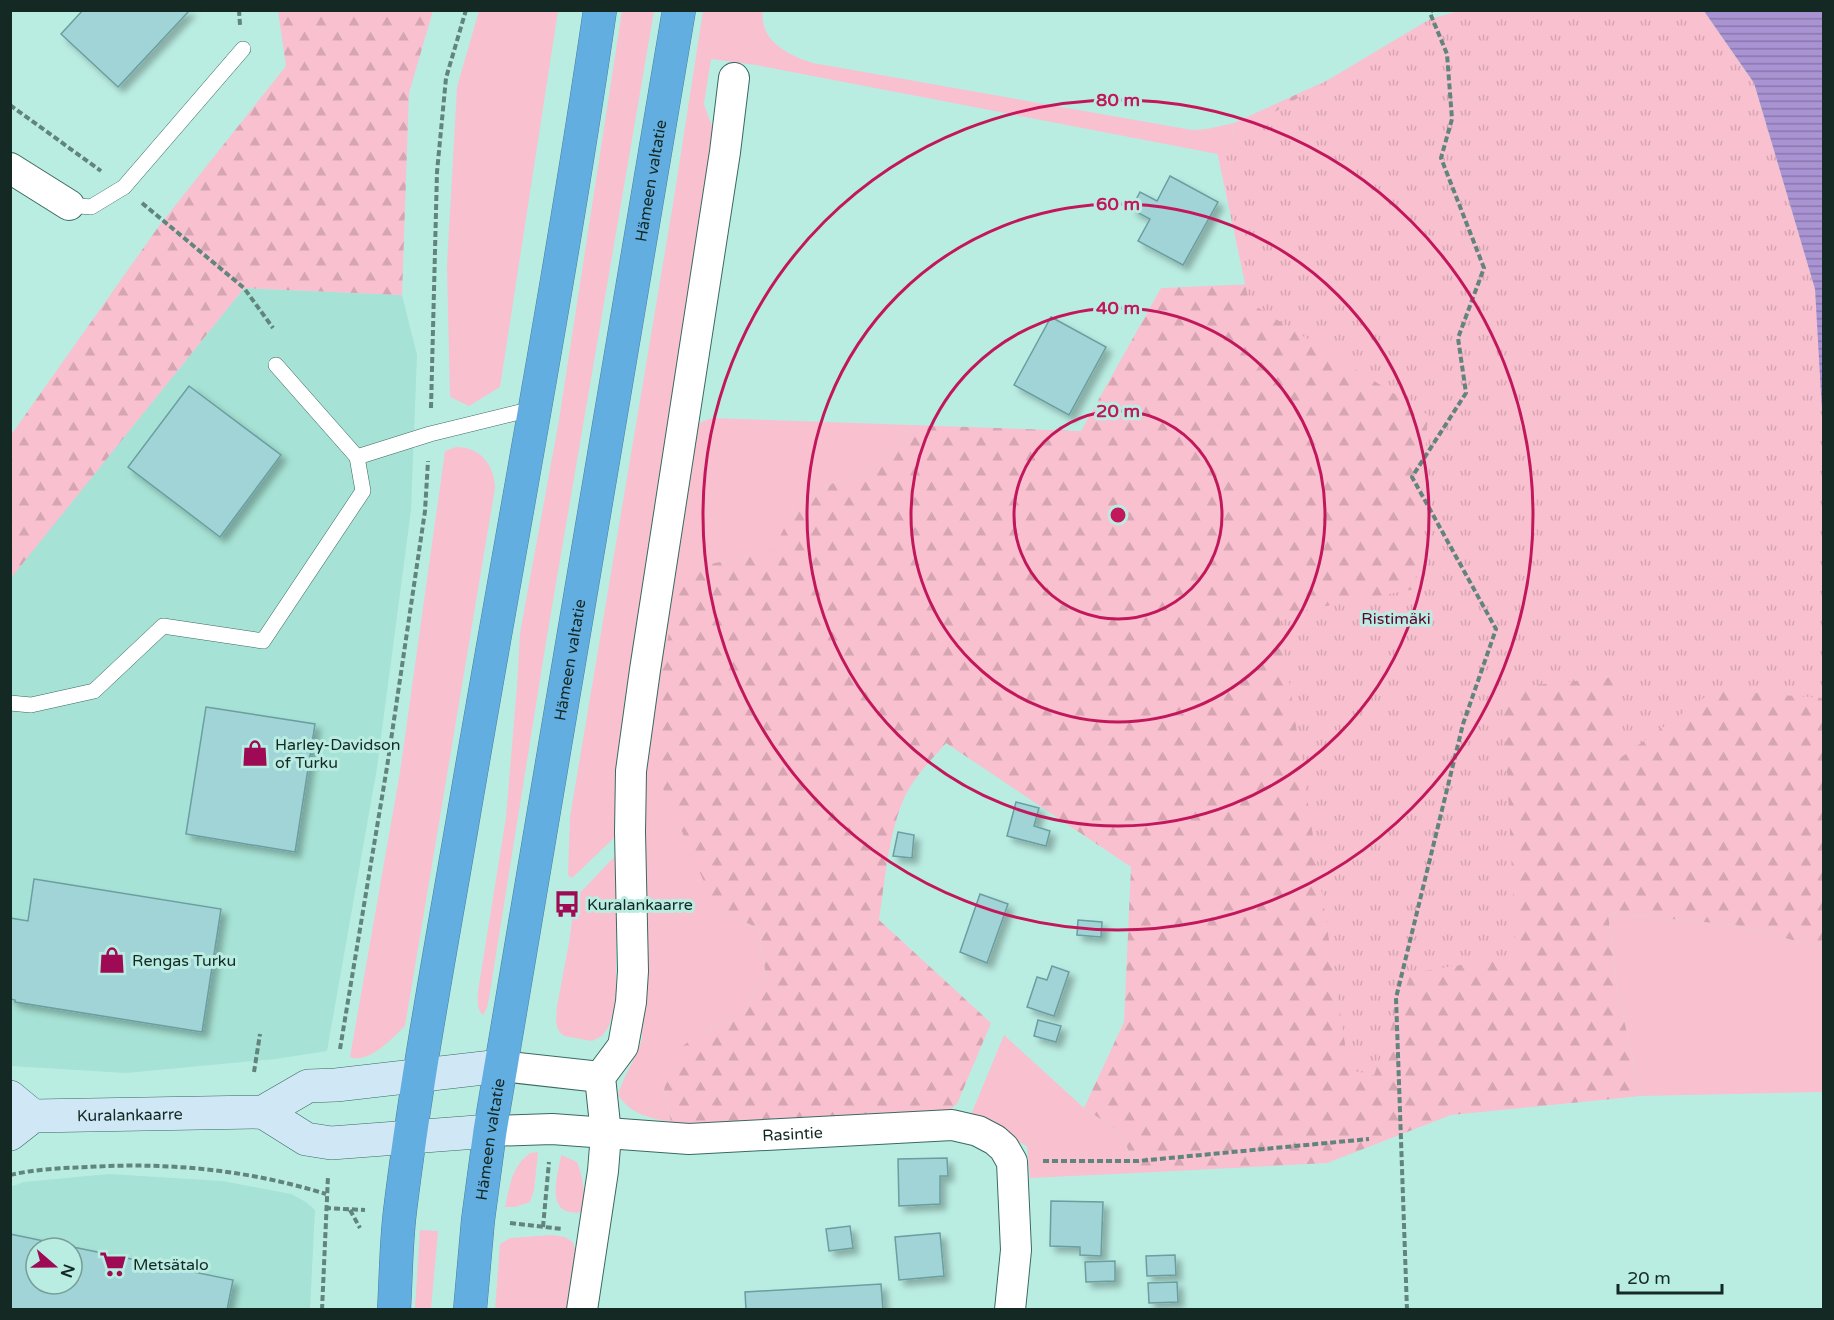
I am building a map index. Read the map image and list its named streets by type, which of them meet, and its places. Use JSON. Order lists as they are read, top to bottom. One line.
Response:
{"streets":{"highway":["Hämeen valtatie"],"street":["Kuralankaarre","Rasintie"]},"crossings":[["Hämeen valtatie","Kuralankaarre"],["Hämeen valtatie","Rasintie"]],"parks":["Ristimäki"],"places":{"shop":["Harley-Davidson of Turku","Rengas Turku"],"bus stop":["Kuralankaarre"],"supermarket":["Metsätalo"]},"scale_bar":"20 m","north":"right","rings":["80 m","60 m","40 m","20 m"]}
